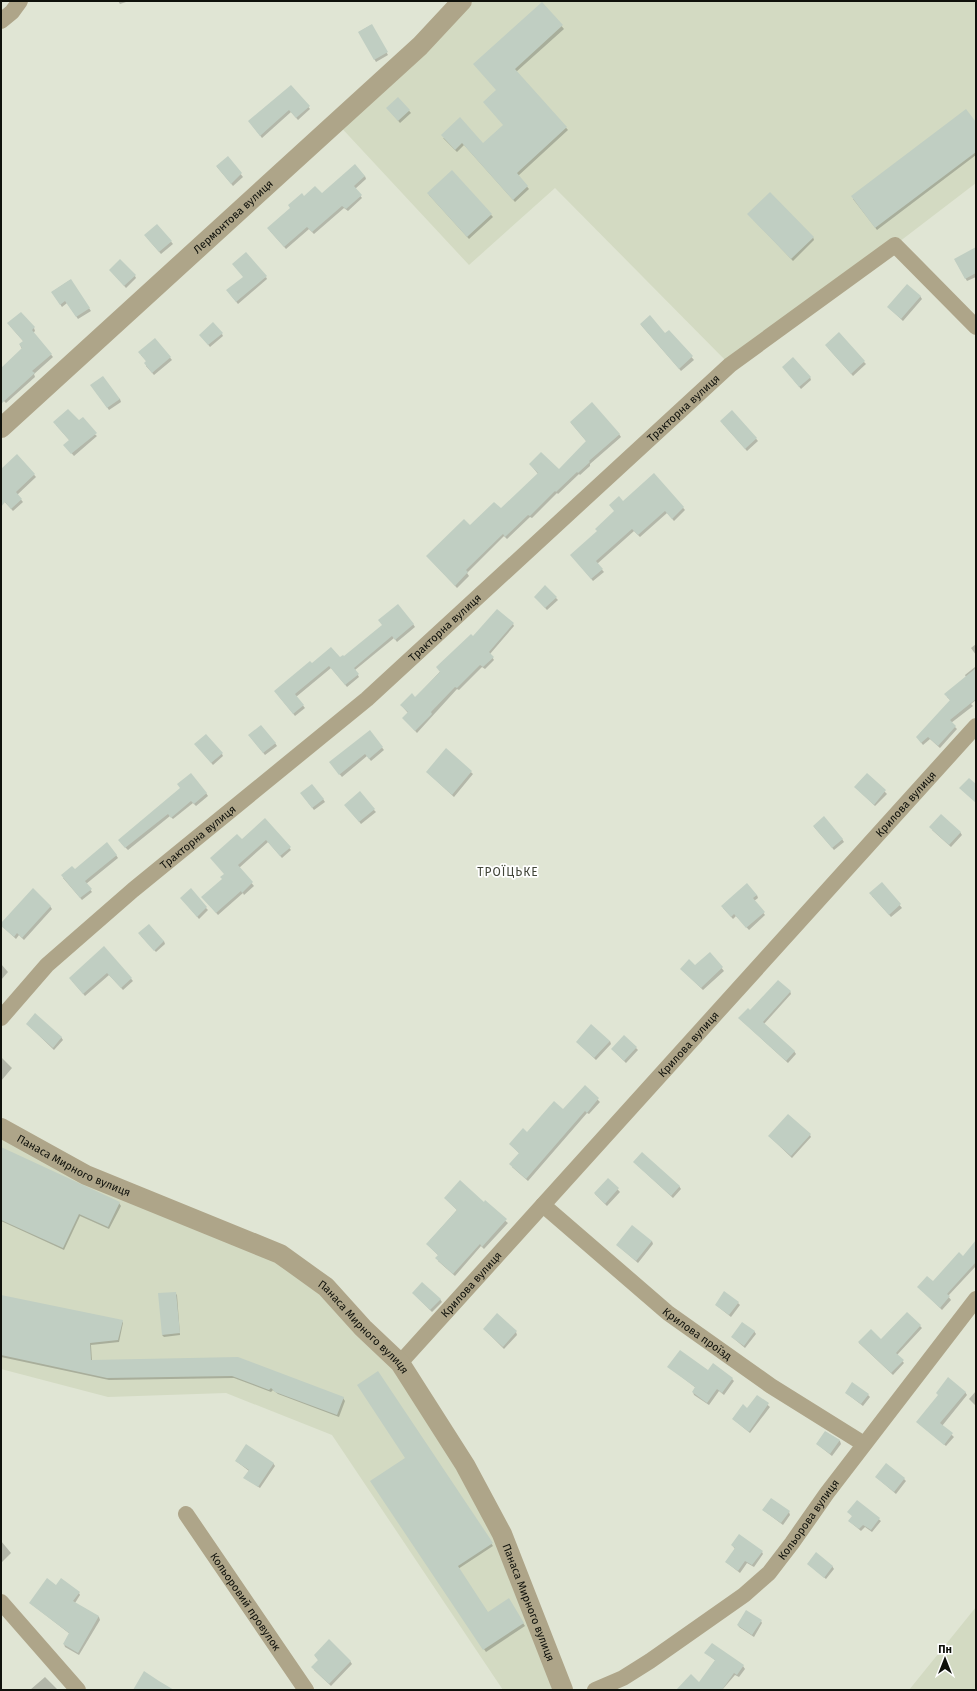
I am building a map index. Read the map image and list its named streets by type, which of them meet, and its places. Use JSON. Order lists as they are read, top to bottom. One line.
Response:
{"streets":{"street":["Лермонтова вулиця","Тракторна вулиця","Крилова вулиця","Панаса Мирного вулиця","Крилова проїзд","Кольорова вулиця","Кольоровий провулок"]},"crossings":[["Крилова вулиця","Панаса Мирного вулиця"],["Крилова вулиця","Крилова проїзд"],["Крилова проїзд","Кольорова вулиця"]],"districts":["ТРОЇЦЬКЕ"],"north":"top"}
